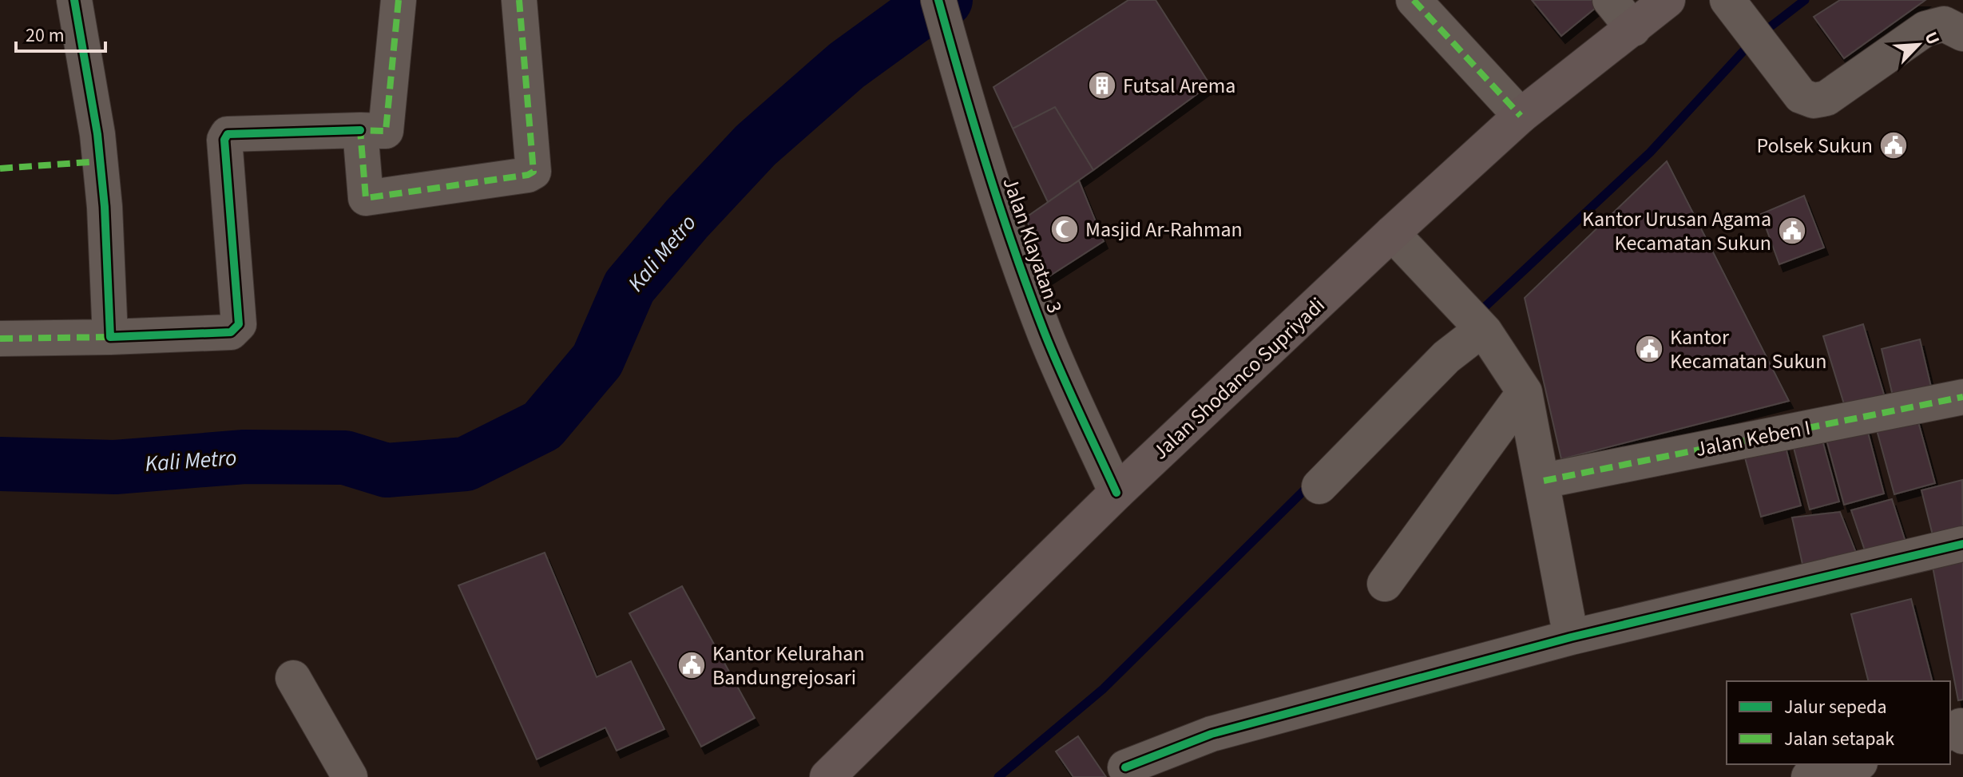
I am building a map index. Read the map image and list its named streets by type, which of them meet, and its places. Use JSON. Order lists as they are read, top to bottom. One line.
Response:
{"streets":{"main road":["Jalan Shodanco Supriyadi"],"street":["Jalan Klayatan 3","Jalan Keben I"]},"crossings":[["Jalan Klayatan 3","Jalan Shodanco Supriyadi"]],"water":["Kali Metro"],"places":{"building":["Futsal Arema"],"public building":["Polsek Sukun","Kantor Urusan Agama Kecamatan Sukun","Kantor Kecamatan Sukun","Kantor Kelurahan Bandungrejosari"],"mosque":["Masjid Ar-Rahman"]},"legend":["Jalur sepeda","Jalan setapak"],"scale_bar":"20 m","north":"top right"}
